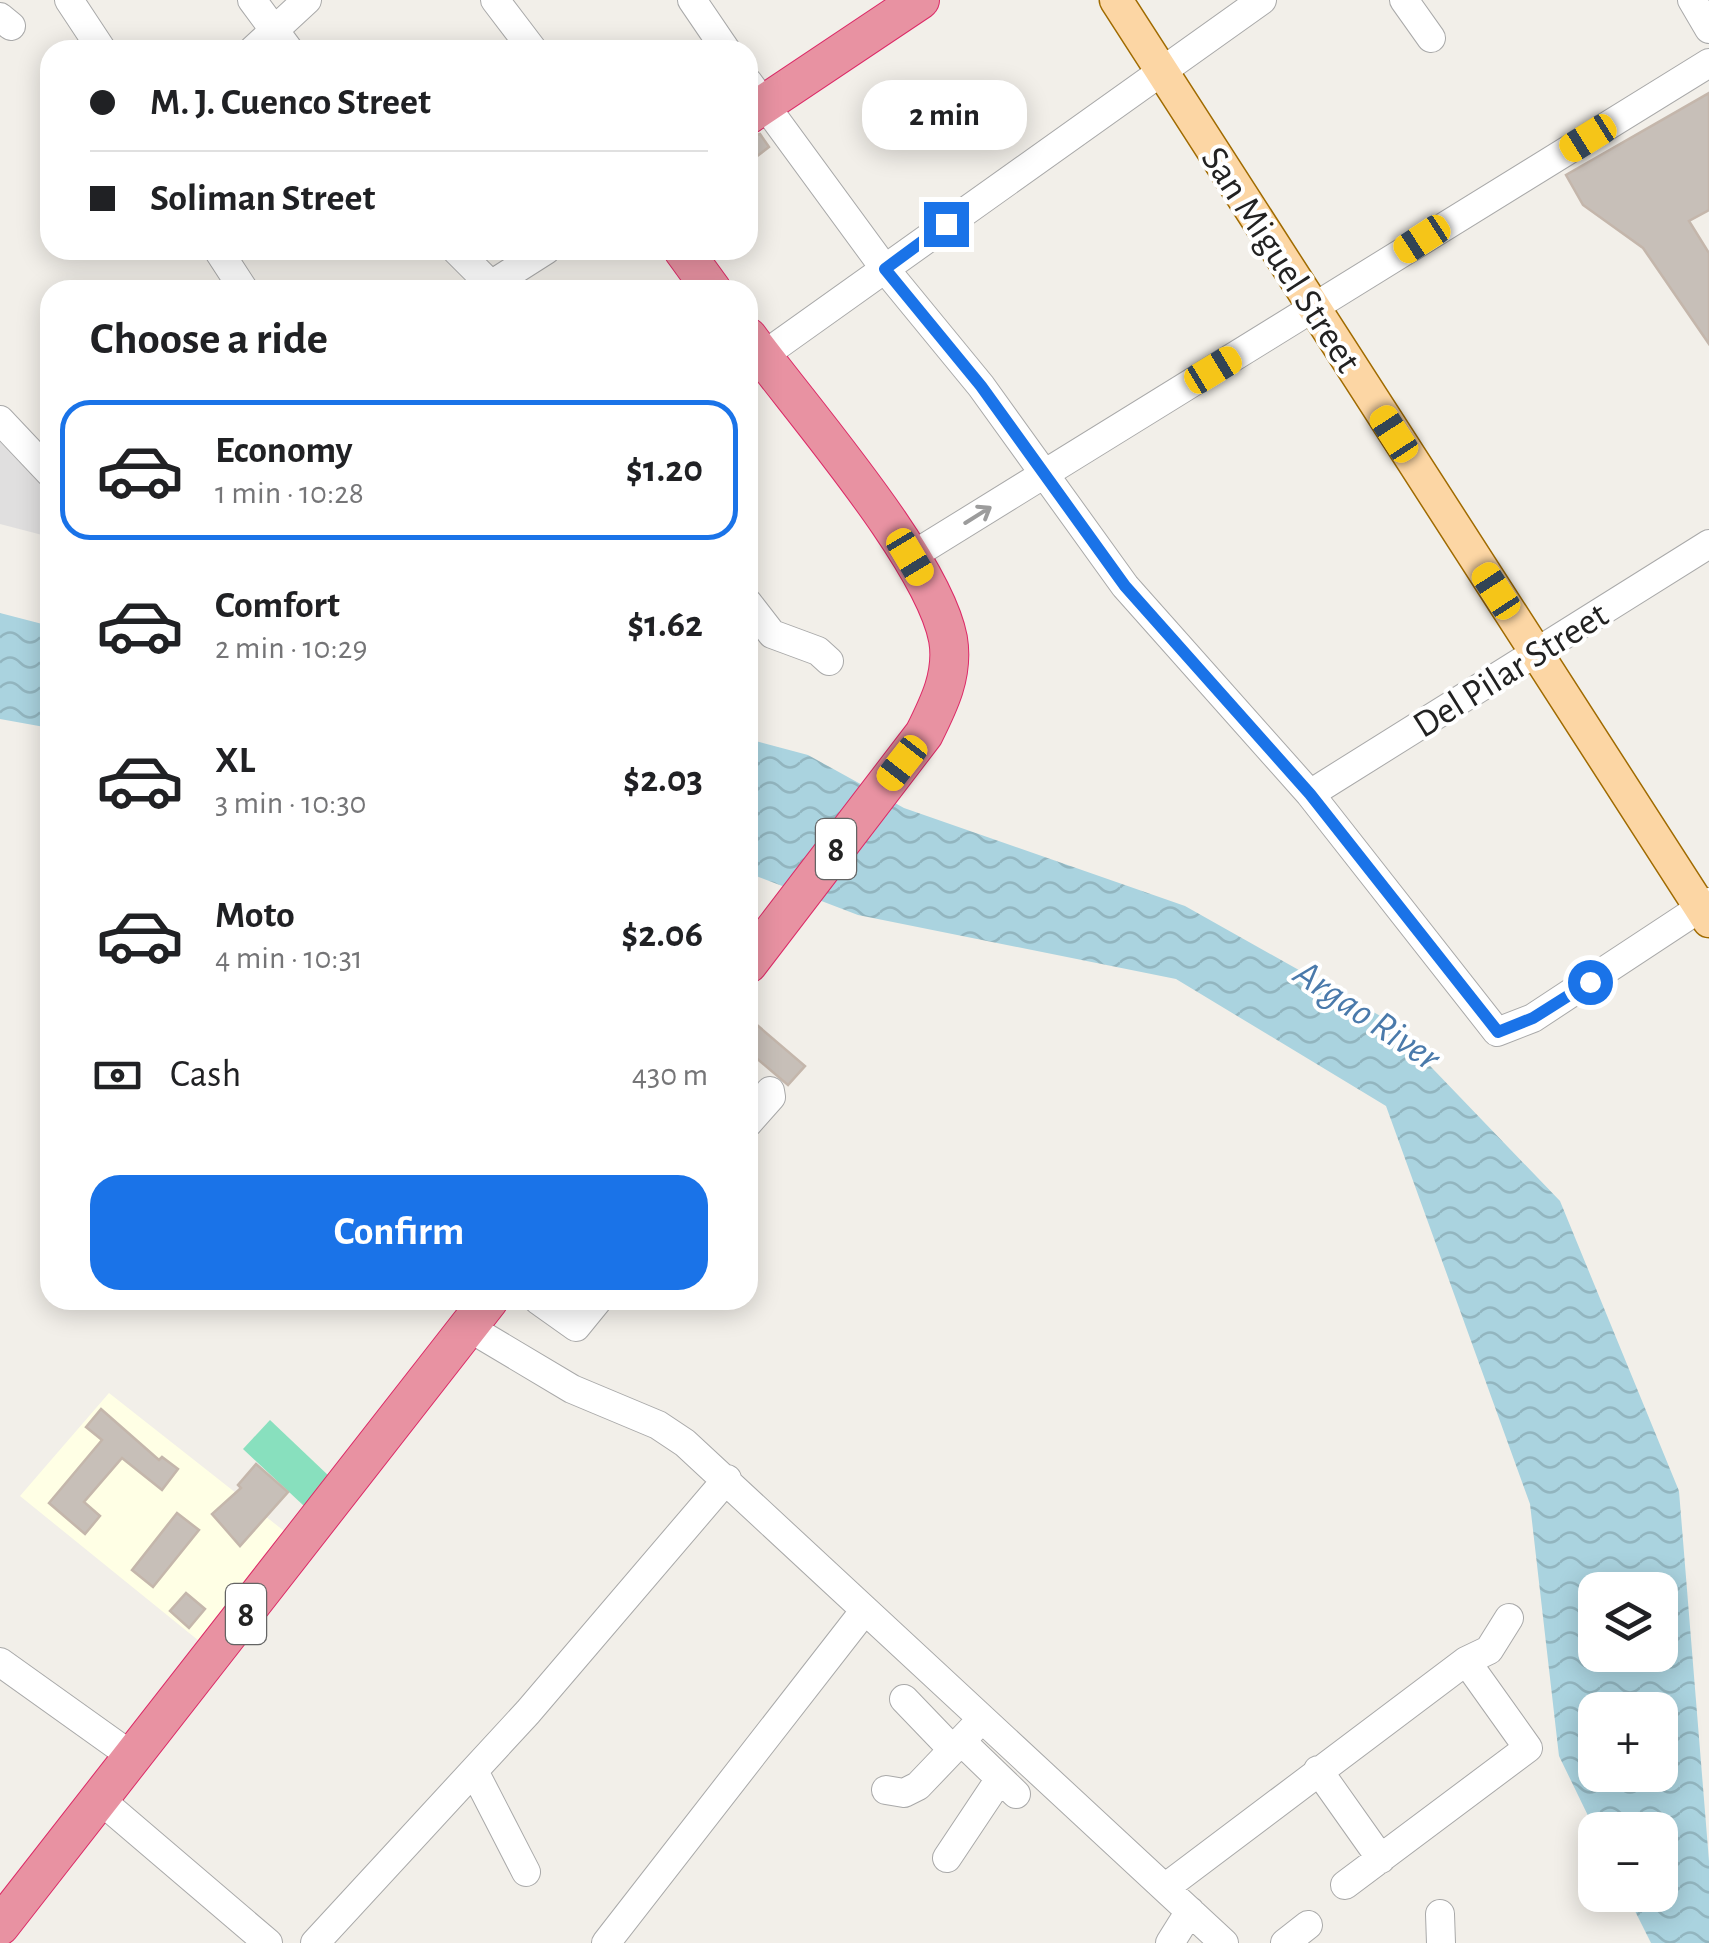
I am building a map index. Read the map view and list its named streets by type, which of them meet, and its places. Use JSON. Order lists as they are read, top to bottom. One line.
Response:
{"streets":{"highway":["8"],"main road":["San Miguel Street"],"street":["Del Pilar Street"]},"crossings":[["San Miguel Street","Del Pilar Street"]],"water":["Argao River"],"page":{"banner":["M. J. Cuenco Street","Soliman Street"],"bubble":"2 min","heading":"Choose a ride","list":[{"name":"Economy","note":"1 min · 10:28","value":"$1.20"},{"name":"Comfort","note":"2 min · 10:29","value":"$1.62"},{"name":"XL","note":"3 min · 10:30","value":"$2.03"},{"name":"Moto","note":"4 min · 10:31","value":"$2.06"}],"pay":["Cash","430 m"],"buttons":"Confirm","map_buttons":["+","−"]}}
